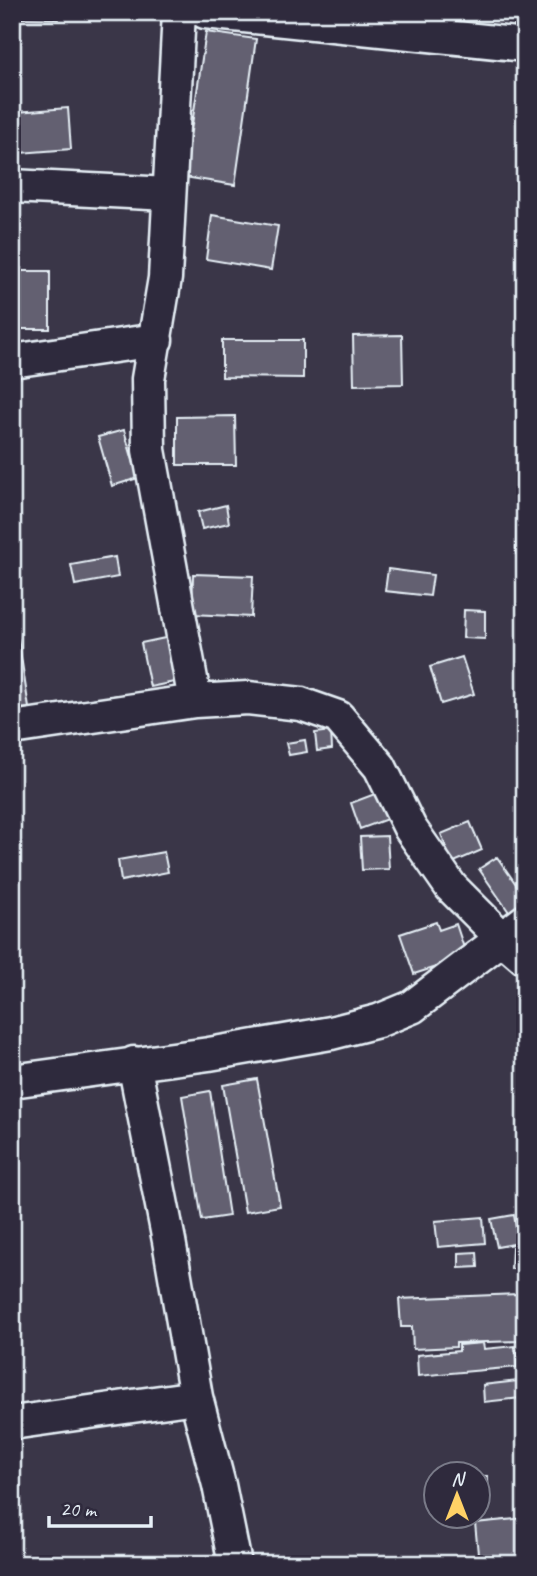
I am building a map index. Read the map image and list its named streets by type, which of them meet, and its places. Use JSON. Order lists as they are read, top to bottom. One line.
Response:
{"scale_bar":"20 m","north":"top"}
